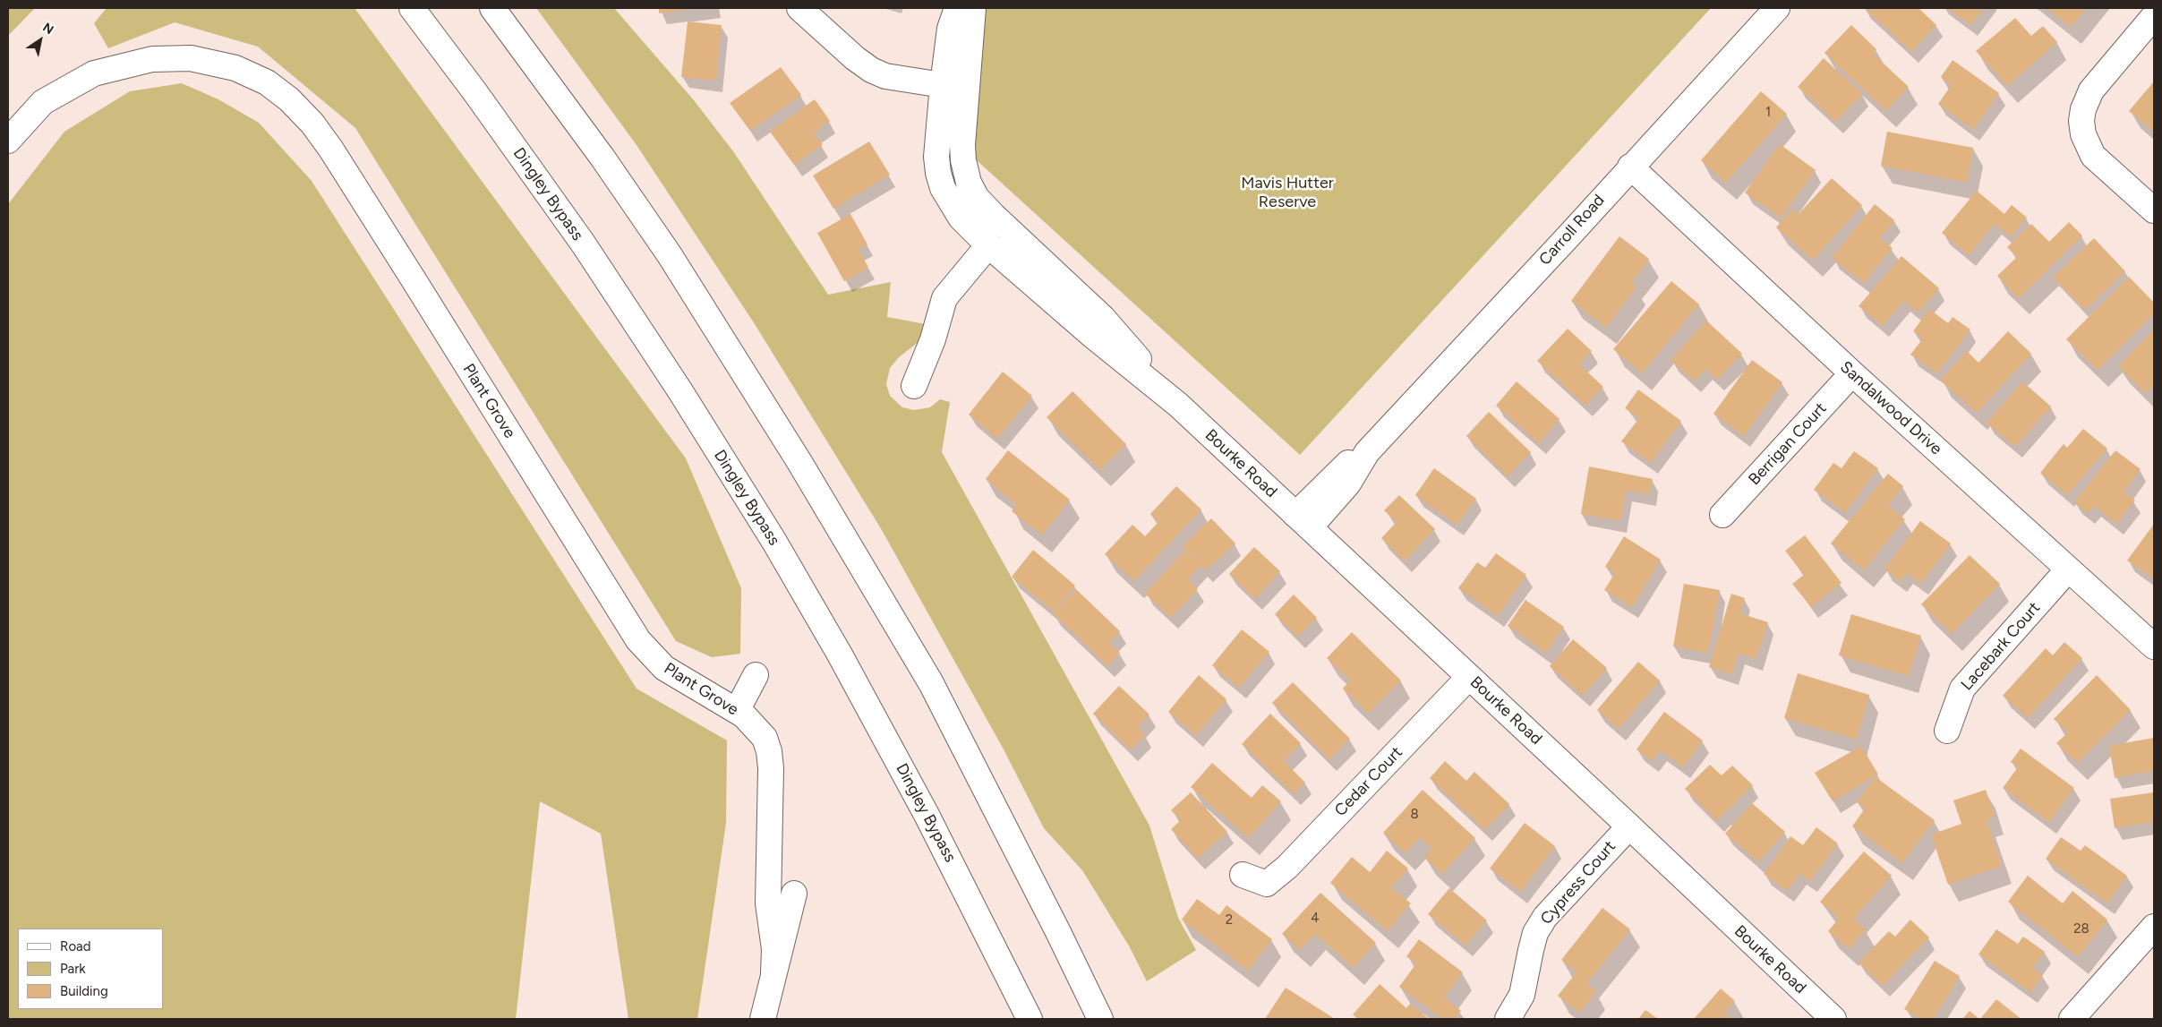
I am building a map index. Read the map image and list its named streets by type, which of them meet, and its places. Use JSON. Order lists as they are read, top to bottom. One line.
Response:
{"streets":{"main road":["Dingley Bypass","Carroll Road","Plant Grove","Sandalwood Drive","Berrigan Court","Bourke Road","Lacebark Court","Cedar Court","Cypress Court"]},"crossings":[["Carroll Road","Sandalwood Drive"],["Carroll Road","Bourke Road"],["Sandalwood Drive","Berrigan Court"],["Sandalwood Drive","Lacebark Court"],["Bourke Road","Cedar Court"],["Bourke Road","Cypress Court"]],"parks":["Mavis Hutter Reserve"],"house_numbers":["1","8","4","2","28"],"legend":["Road","Park","Building"],"north":"top right"}
